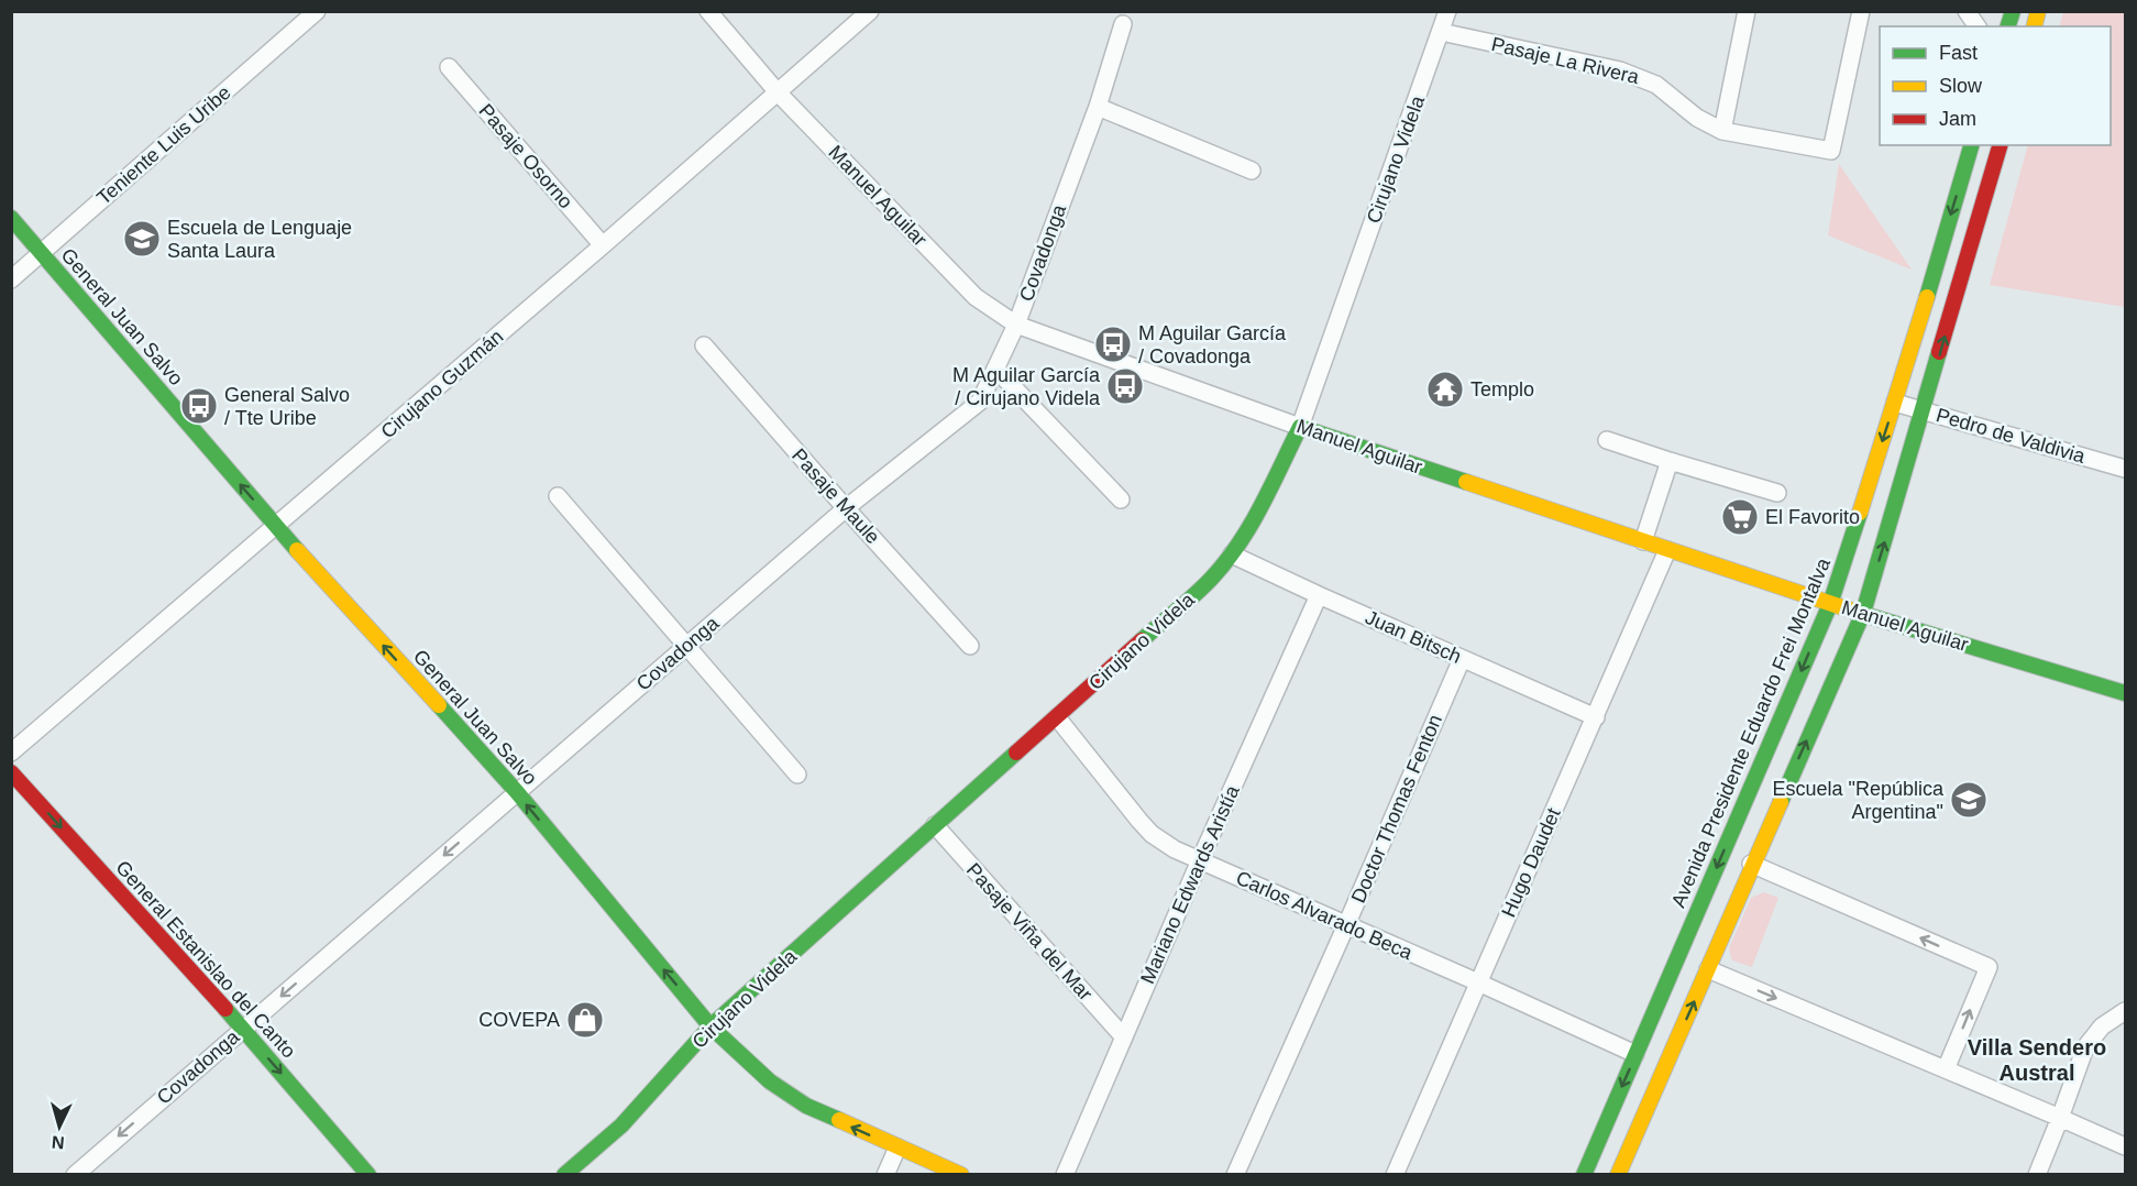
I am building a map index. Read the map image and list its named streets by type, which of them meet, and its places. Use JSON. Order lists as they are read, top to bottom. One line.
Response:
{"streets":{"street":["Pasaje La Rivera","Teniente Luis Uribe","Pasaje Osorno","Cirujano Videla","Manuel Aguilar","Covadonga","General Juan Salvo","Cirujano Guzmán","Pedro de Valdivia","Pasaje Maule","Juan Bitsch","Avenida Presidente Eduardo Frei Montalva","Doctor Thomas Fenton","Hugo Daudet","Mariano Edwards Aristía","Carlos Alvarado Beca","Pasaje Viña del Mar","General Estanislao del Canto"]},"crossings":[["Pasaje La Rivera","Cirujano Videla"],["Teniente Luis Uribe","General Juan Salvo"],["Pasaje Osorno","Cirujano Guzmán"],["Cirujano Videla","Manuel Aguilar"],["Cirujano Videla","General Juan Salvo"],["Cirujano Videla","Juan Bitsch"],["Cirujano Videla","Carlos Alvarado Beca"],["Cirujano Videla","Pasaje Viña del Mar"],["Manuel Aguilar","Covadonga"],["Manuel Aguilar","Cirujano Guzmán"],["Manuel Aguilar","Avenida Presidente Eduardo Frei Montalva"],["Manuel Aguilar","Hugo Daudet"],["Covadonga","General Juan Salvo"],["Covadonga","Pasaje Maule"],["Covadonga","General Estanislao del Canto"],["General Juan Salvo","Cirujano Guzmán"],["Pedro de Valdivia","Avenida Presidente Eduardo Frei Montalva"],["Juan Bitsch","Doctor Thomas Fenton"],["Juan Bitsch","Hugo Daudet"],["Juan Bitsch","Mariano Edwards Aristía"],["Avenida Presidente Eduardo Frei Montalva","Carlos Alvarado Beca"],["Doctor Thomas Fenton","Carlos Alvarado Beca"],["Hugo Daudet","Carlos Alvarado Beca"],["Mariano Edwards Aristía","Carlos Alvarado Beca"],["Mariano Edwards Aristía","Pasaje Viña del Mar"]],"one_way":["Covadonga","General Juan Salvo","General Estanislao del Canto"],"districts":["Villa Sendero Austral"],"places":{"school or university":["Escuela de Lenguaje Santa Laura","Escuela \"República Argentina\""],"bus stop":["M Aguilar García / Covadonga","M Aguilar García / Cirujano Videla","General Salvo / Tte Uribe"],"temple":["Templo"],"supermarket":["El Favorito"],"shop":["COVEPA"]},"legend":["Fast","Slow","Jam"],"north":"bottom"}
